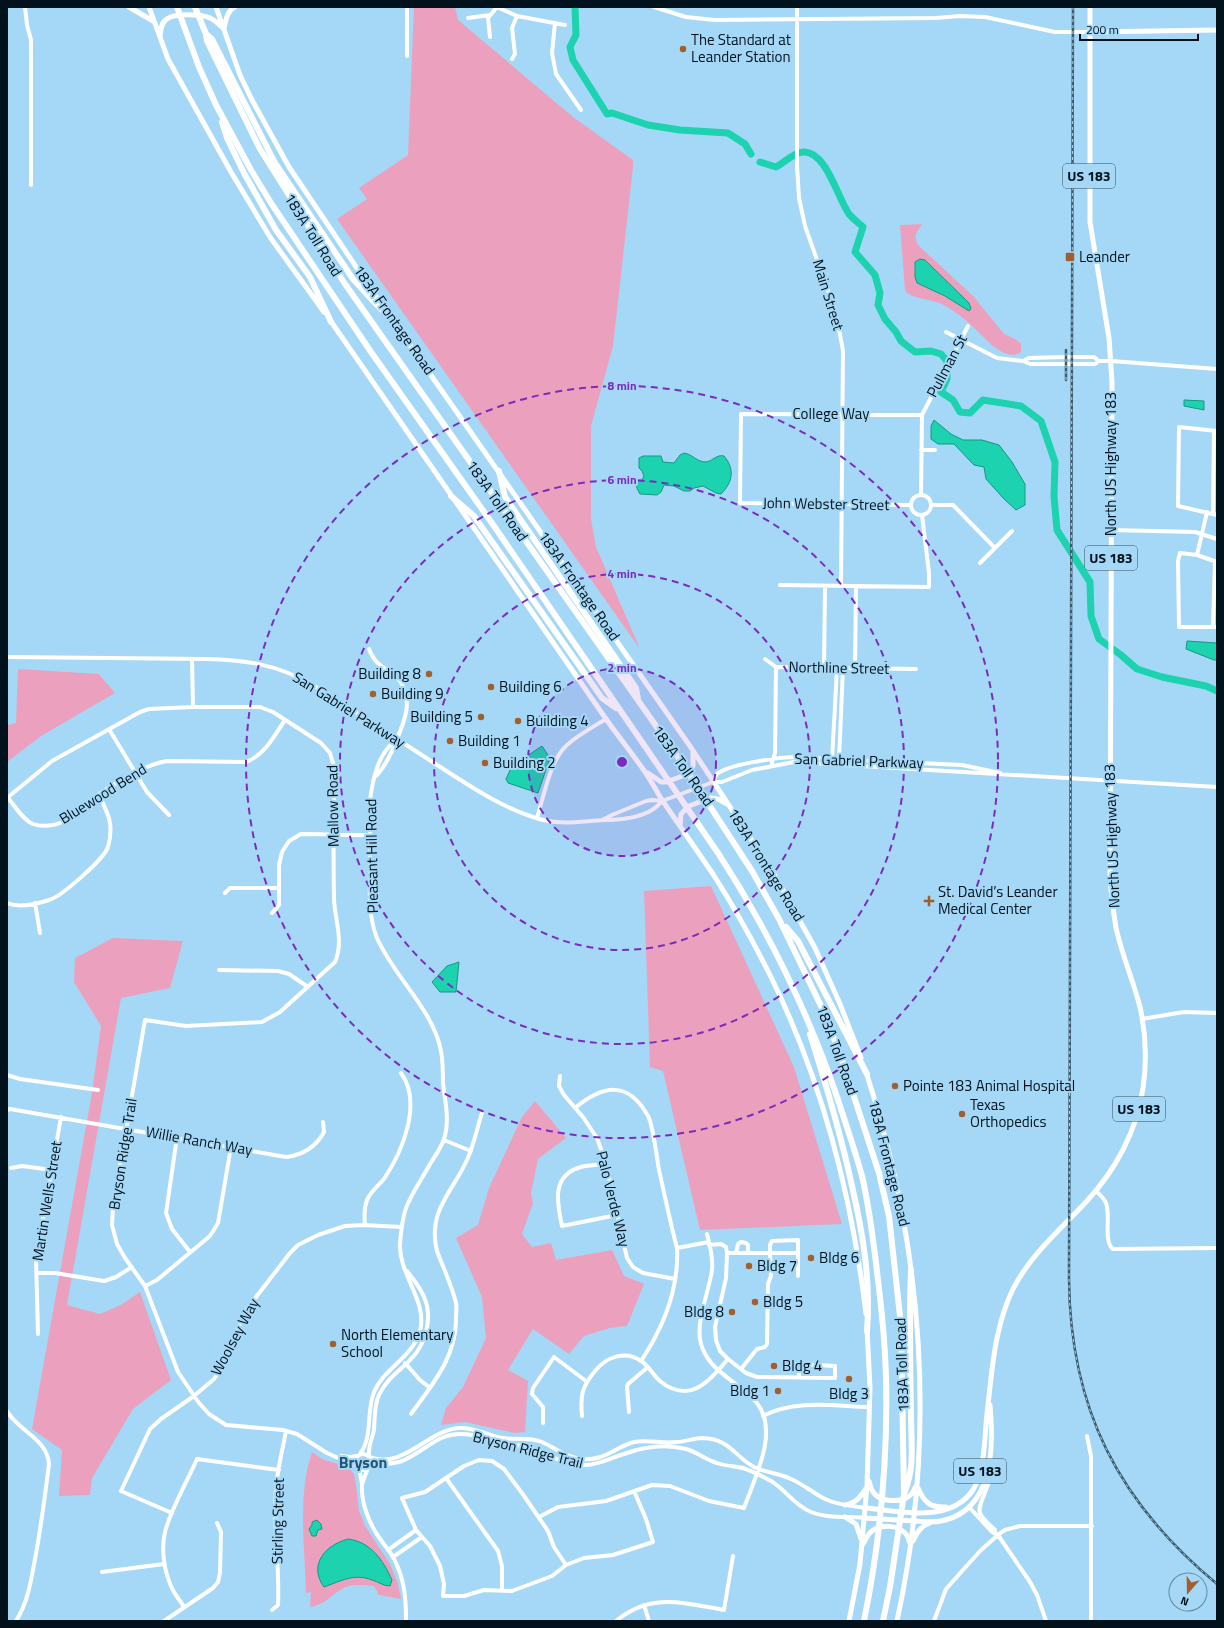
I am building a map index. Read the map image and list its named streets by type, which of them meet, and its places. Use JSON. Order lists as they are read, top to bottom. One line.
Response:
{"streets":{"highway":["183A Toll Road"],"main road":["US 183","183A Frontage Road","North US Highway 183"],"street":["Main Street","Pullman St","College Way","John Webster Street","Northline Street","San Gabriel Parkway","Bluewood Bend","Mallow Road","Pleasant Hill Road","Willie Ranch Way","Bryson Ridge Trail","Palo Verde Way","Martin Wells Street","Woolsey Way","Stirling Street"]},"crossings":[["US 183","183A Frontage Road"],["US 183","North US Highway 183"],["US 183","Bryson Ridge Trail"],["Main Street","College Way"],["Main Street","John Webster Street"],["183A Frontage Road","North US Highway 183"],["183A Frontage Road","San Gabriel Parkway"],["Pullman St","College Way"],["College Way","John Webster Street"],["North US Highway 183","San Gabriel Parkway"],["North US Highway 183","Bryson Ridge Trail"],["San Gabriel Parkway","Pleasant Hill Road"],["Bluewood Bend","Mallow Road"],["Mallow Road","Bryson Ridge Trail"],["Pleasant Hill Road","Bryson Ridge Trail"],["Pleasant Hill Road","Woolsey Way"],["Willie Ranch Way","Bryson Ridge Trail"],["Willie Ranch Way","Martin Wells Street"],["Bryson Ridge Trail","Woolsey Way"],["Bryson Ridge Trail","Stirling Street"]],"districts":["Bryson"],"places":{"other":["The Standard at Leander Station","Building 8","Building 6","Building 9","Building 5","Building 4","Building 1","Building 2","Pointe 183 Animal Hospital","Texas Orthopedics","Bldg 6","Bldg 7","Bldg 5","Bldg 8","North Elementary School","Bldg 4","Bldg 3","Bldg 1"],"transit":["Leander"],"health":["St. David’s Leander Medical Center"]},"scale_bar":"200 m","north":"bottom","rings":["8 min","6 min","4 min","2 min"]}
